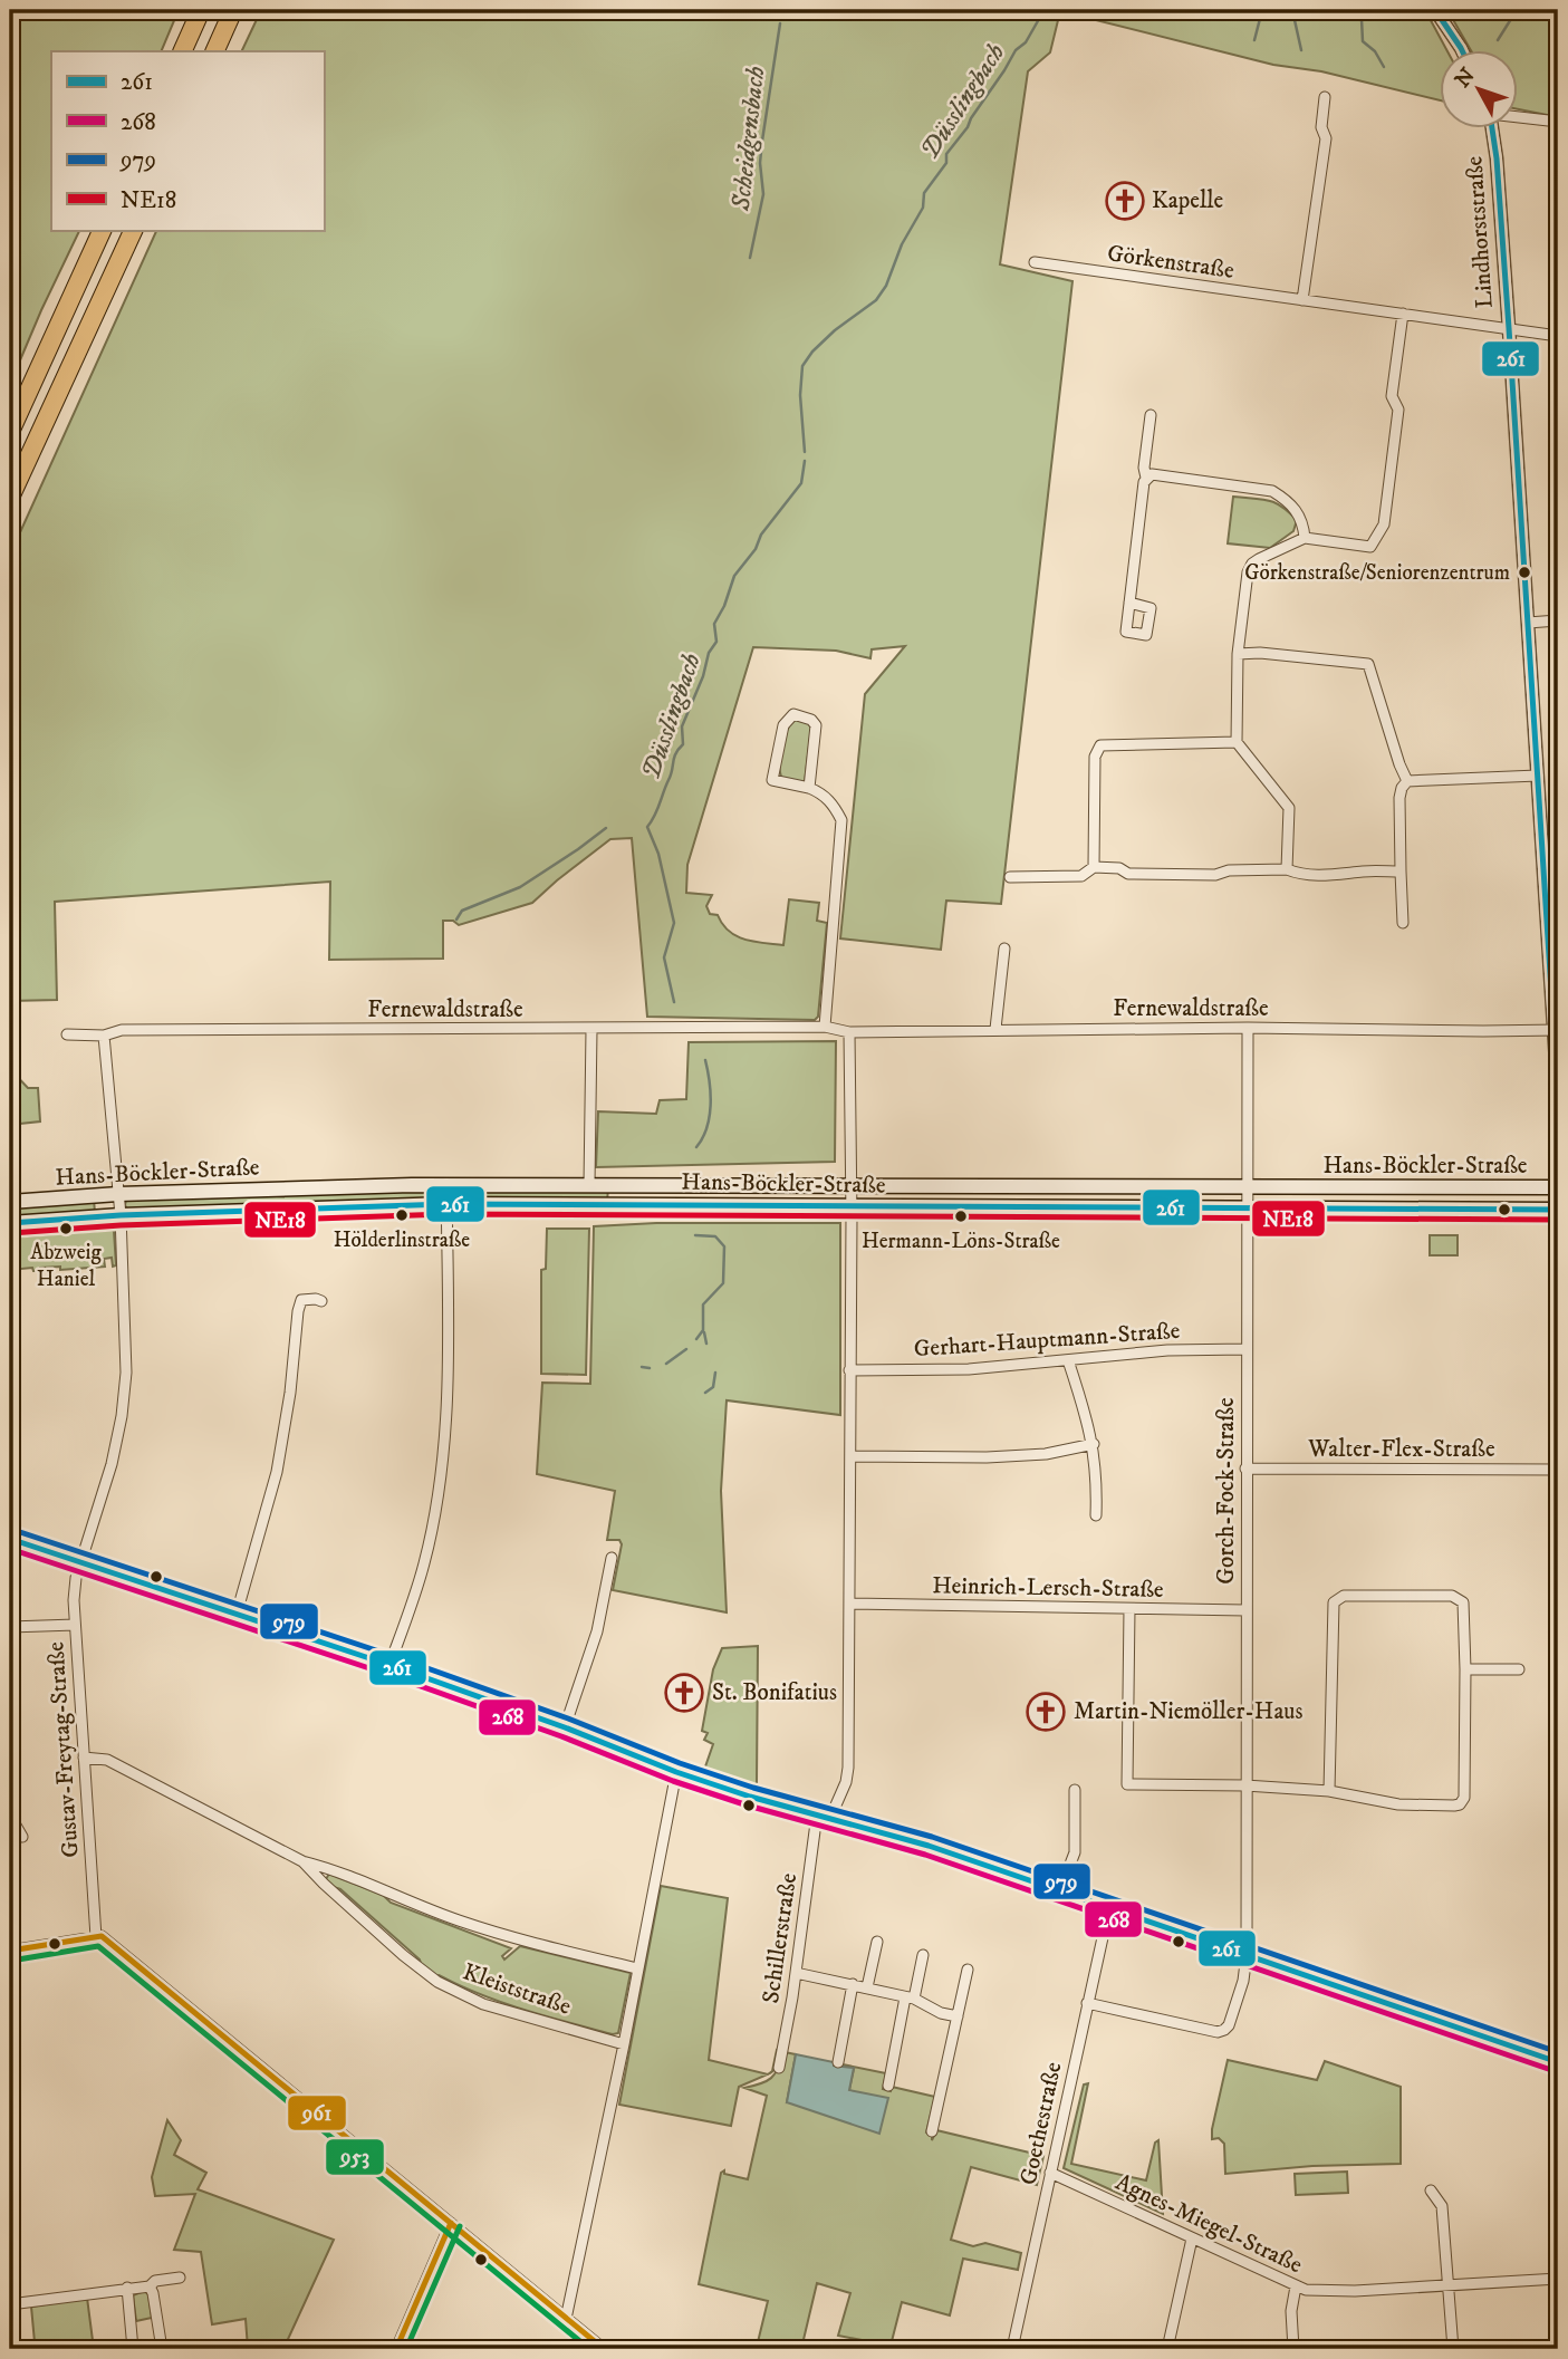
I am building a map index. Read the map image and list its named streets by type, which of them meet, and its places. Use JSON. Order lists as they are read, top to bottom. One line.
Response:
{"streets":{"main road":["Hans-Böckler-Straße"],"street":["Lindhorststraße","Görkenstraße","Fernewaldstraße","Gerhart-Hauptmann-Straße","Walter-Flex-Straße","Gorch-Fock-Straße","Heinrich-Lersch-Straße","Gustav-Freytag-Straße","Schillerstraße","Kleiststraße","Goethestraße","Agnes-Miegel-Straße"]},"crossings":[["Lindhorststraße","Görkenstraße"],["Lindhorststraße","Fernewaldstraße"],["Fernewaldstraße","Gorch-Fock-Straße"],["Fernewaldstraße","Gustav-Freytag-Straße"],["Hans-Böckler-Straße","Gorch-Fock-Straße"],["Hans-Böckler-Straße","Gustav-Freytag-Straße"],["Gerhart-Hauptmann-Straße","Gorch-Fock-Straße"],["Walter-Flex-Straße","Gorch-Fock-Straße"],["Gorch-Fock-Straße","Heinrich-Lersch-Straße"],["Gorch-Fock-Straße","Goethestraße"],["Gustav-Freytag-Straße","Kleiststraße"],["Goethestraße","Agnes-Miegel-Straße"]],"water":["Düsslingbach","Scheidgensbach"],"places":{"church":["Kapelle","St. Bonifatius","Martin-Niemöller-Haus"],"other":["Görkenstraße/Seniorenzentrum","Hölderlinstraße","Hermann-Löns-Straße","Abzweig Haniel"]},"lines":["transit line 261","transit line NE18","transit line 979","transit line 268","transit line 961","transit line 953"],"legend":["261","268","979","NE18"],"north":"top left"}
